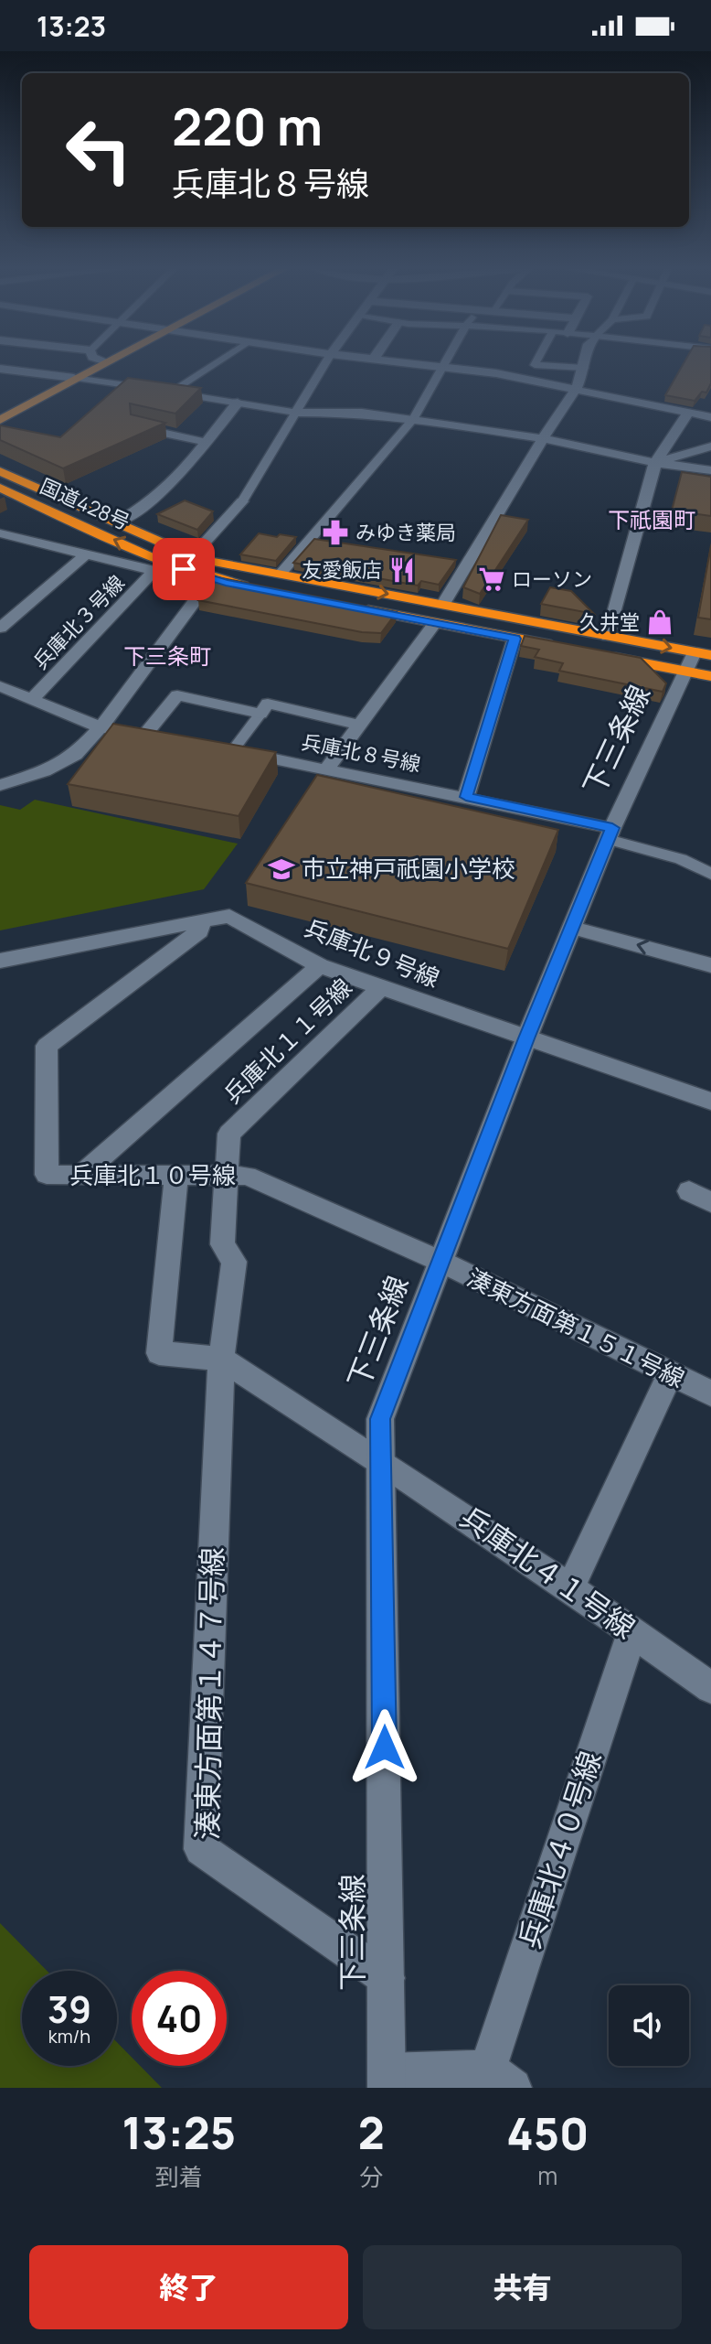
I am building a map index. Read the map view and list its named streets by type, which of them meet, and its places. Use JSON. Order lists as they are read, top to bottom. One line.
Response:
{"streets":{"highway":["国道428号"],"street":["兵庫北３号線","下三条線","兵庫北８号線","兵庫北９号線","兵庫北１１号線","兵庫北１０号線","湊東方面第１５１号線","兵庫北４１号線","湊東方面第１４７号線","兵庫北４０号線"]},"crossings":[["国道428号","下三条線"],["下三条線","兵庫北８号線"],["下三条線","兵庫北９号線"],["下三条線","兵庫北１０号線"],["下三条線","湊東方面第１５１号線"],["下三条線","兵庫北４１号線"],["下三条線","湊東方面第１４７号線"],["兵庫北９号線","兵庫北１１号線"],["兵庫北９号線","兵庫北１０号線"],["兵庫北１１号線","兵庫北１０号線"],["兵庫北１１号線","兵庫北４１号線"],["兵庫北１１号線","湊東方面第１４７号線"],["兵庫北１０号線","湊東方面第１５１号線"],["兵庫北４１号線","湊東方面第１４７号線"],["兵庫北４１号線","兵庫北４０号線"]],"districts":["下祇園町","下三条町"],"places":{"pharmacy":["みゆき薬局"],"restaurant":["友愛飯店"],"supermarket":["ローソン"],"shop":["久井堂"],"school or university":["市立神戸祇園小学校"]},"page":{"status":"13:23","turn":["220 m","兵庫北８号線"],"speed":"39 km/h","limit":"40","eta":["13:25","到着","2","分","450","m"],"buttons":["終了","共有"]}}
